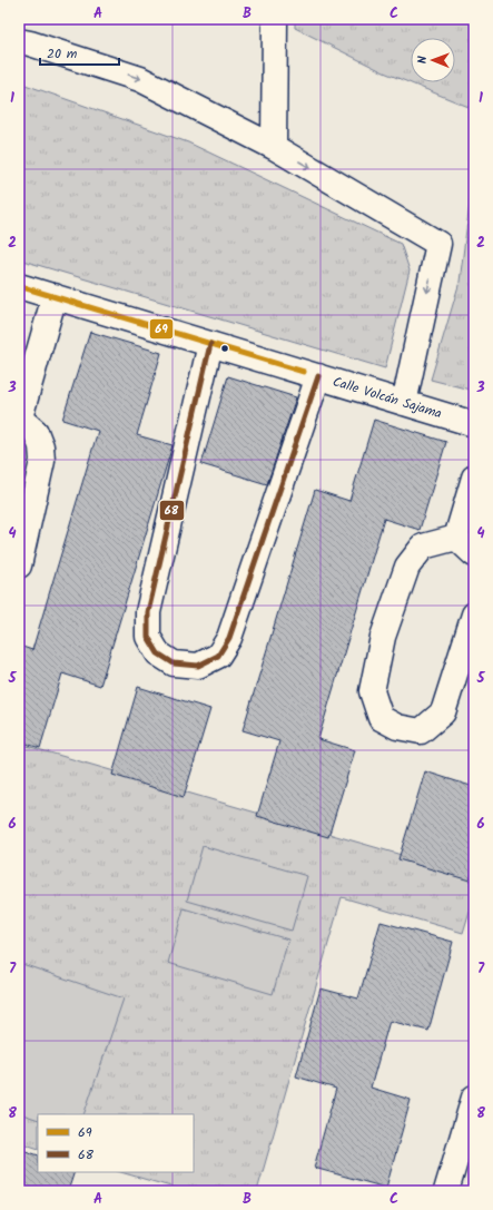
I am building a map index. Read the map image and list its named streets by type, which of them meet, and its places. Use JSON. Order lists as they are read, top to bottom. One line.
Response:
{"streets":{"street":["Calle Volcán Sajama"]},"lines":["transit line 69","transit line 68"],"legend":["69","68"],"scale_bar":"20 m","north":"left","grid":{"columns":["A","B","C"],"rows":["1","2","3","4","5","6","7","8"]}}
